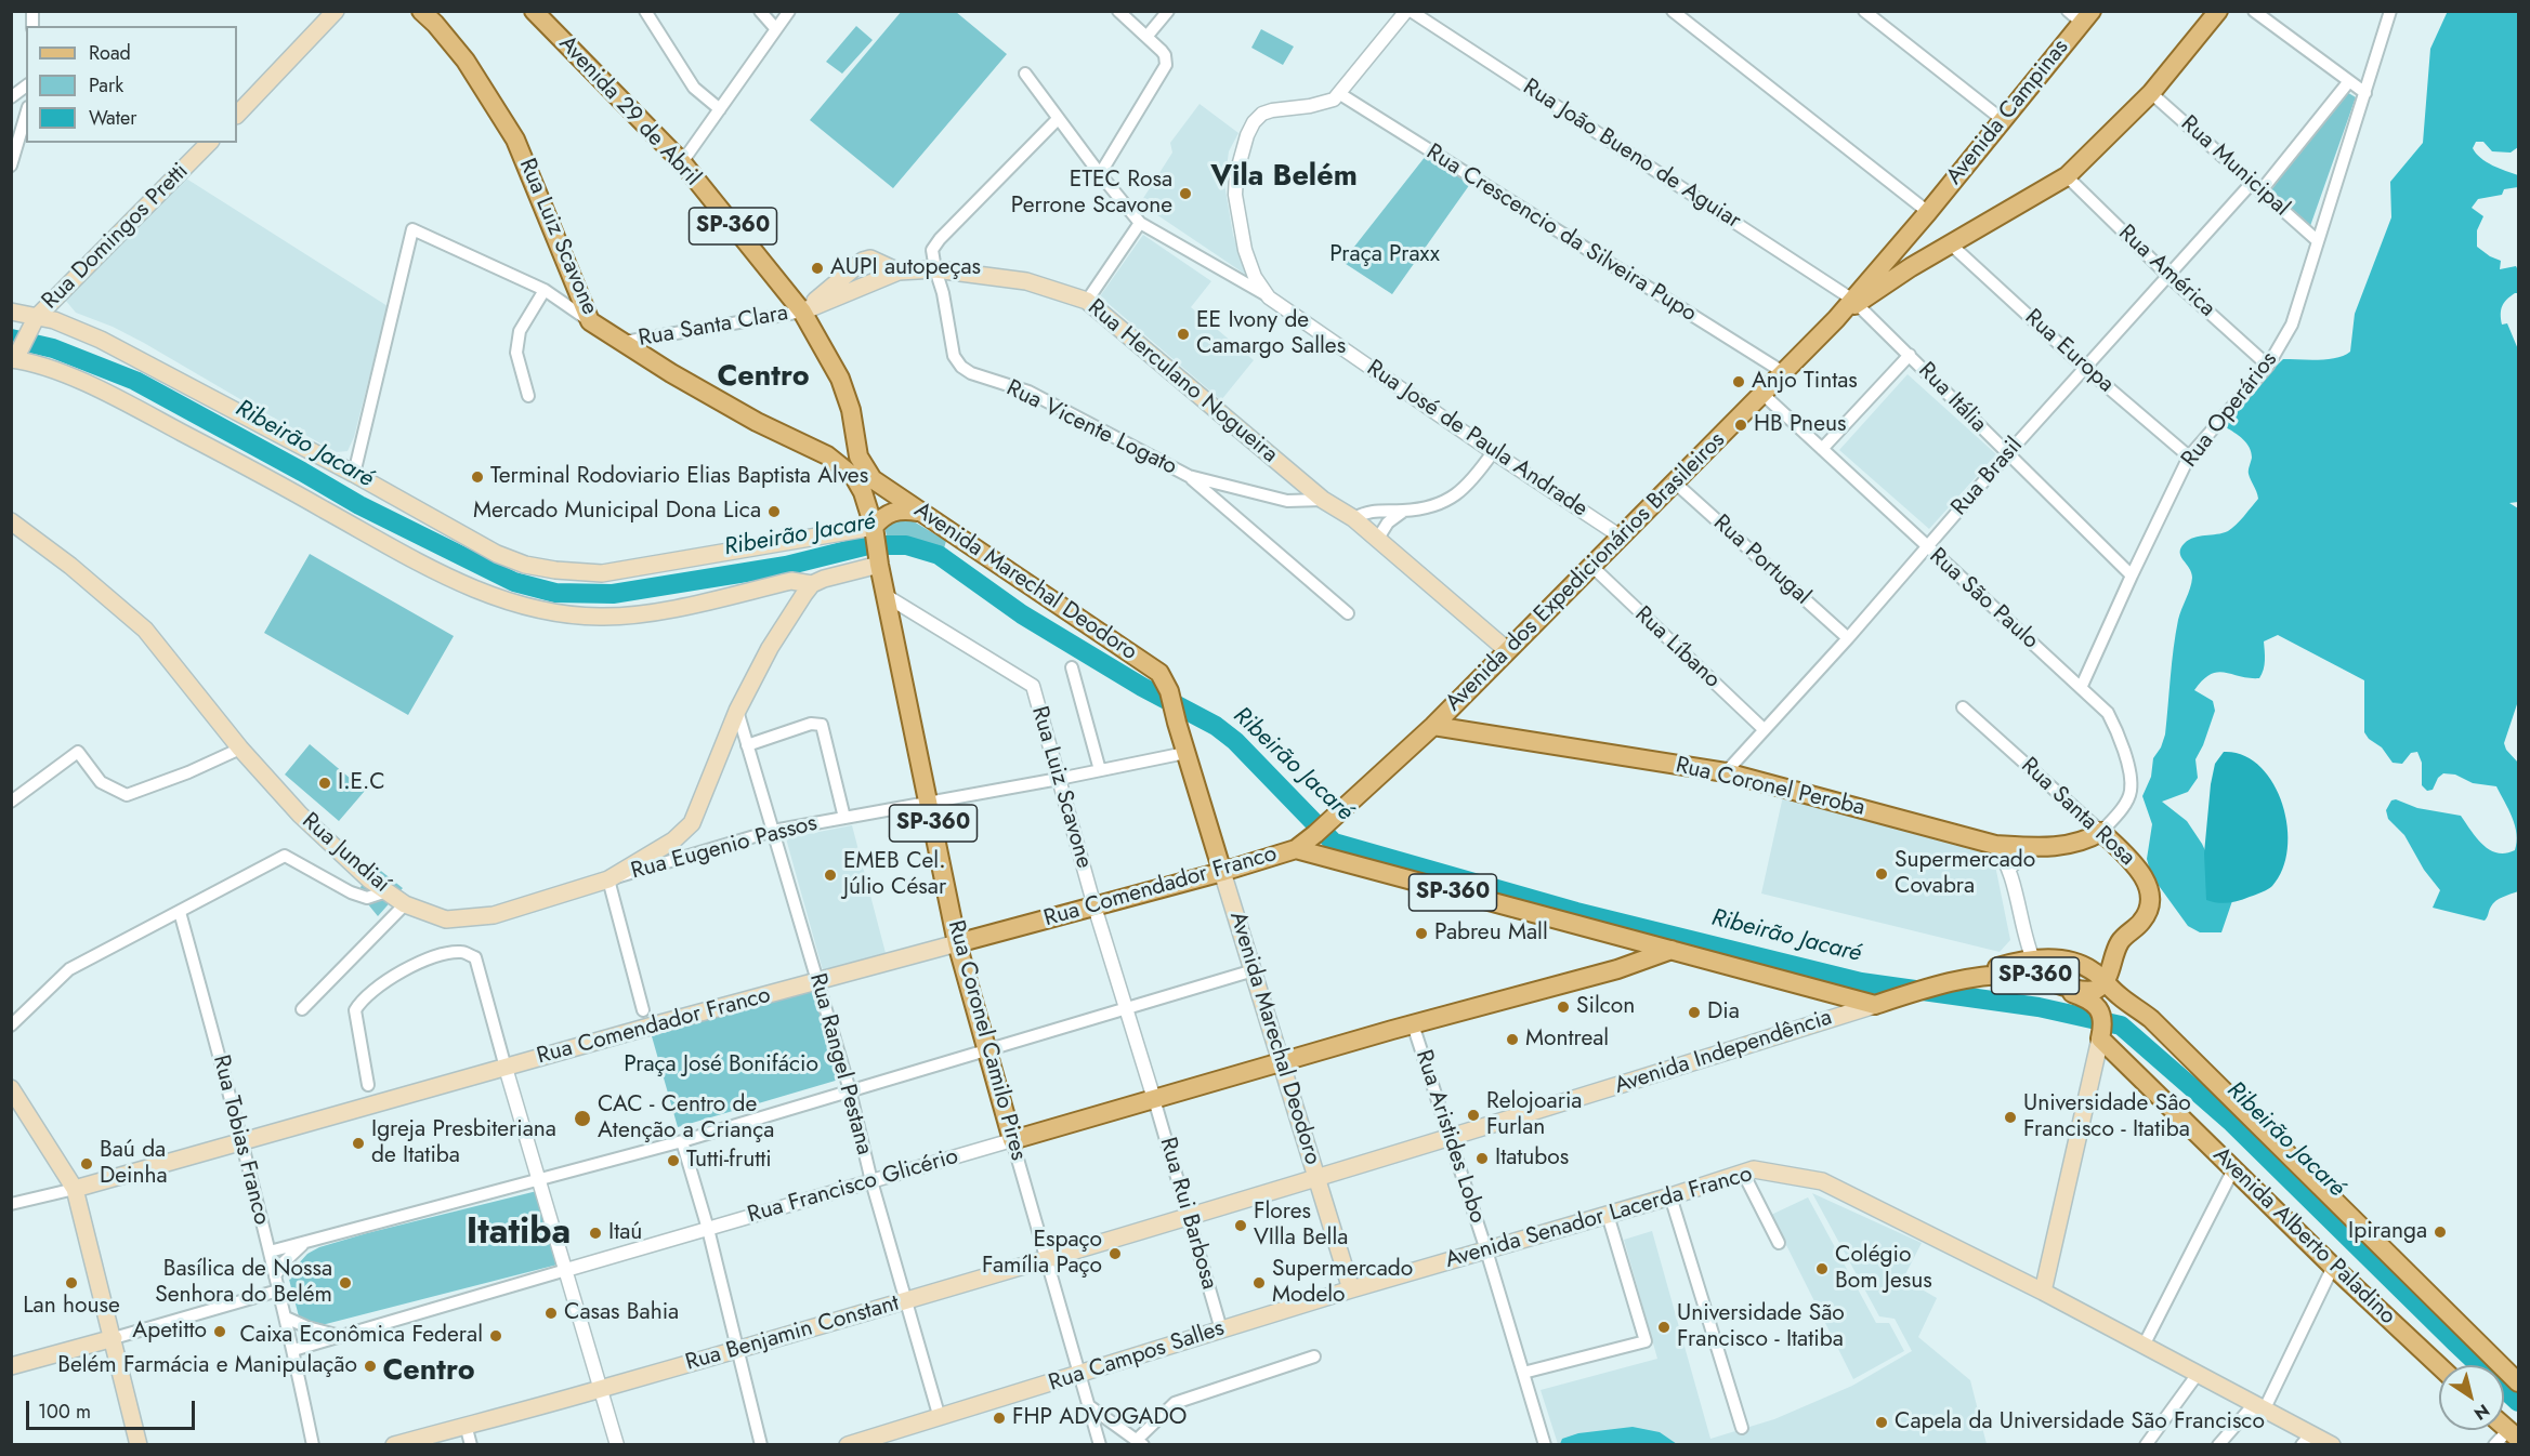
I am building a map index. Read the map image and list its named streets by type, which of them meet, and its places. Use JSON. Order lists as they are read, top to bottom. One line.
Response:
{"streets":{"main road":["Avenida 29 de Abril","Avenida Campinas","SP-360","Rua Domingos Pretti","Rua Luiz Scavone","Rua Herculano Nogueira","Avenida dos Expedicionários Brasileiros","Avenida Marechal Deodoro","Rua Coronel Peroba","Rua Santa Rosa","Rua Jundiaí","Rua Comendador Franco","Rua Coronel Camilo Pires","Avenida Independência","Rua Francisco Glicério","Avenida Senador Lacerda Franco","Avenida Alberto Paladino","Rua Benjamin Constant","Rua Campos Salles"],"street":["Rua João Bueno de Aguiar","Rua Municipal","Rua Crescencio da Silveira Pupo","Rua América","Rua Santa Clara","Rua Europa","Rua Itália","Rua Operários","Rua Vicente Logato","Rua José de Paula Andrade","Rua Brasil","Rua Portugal","Rua São Paulo","Rua Líbano","Rua Eugenio Passos","Rua Rangel Pestana","Rua Aristides Lobo","Rua Tobias Franco","Rua Rui Barbosa"]},"crossings":[["Avenida 29 de Abril","Rua Santa Clara"],["Avenida 29 de Abril","Rua Herculano Nogueira"],["Avenida 29 de Abril","Avenida Marechal Deodoro"],["Avenida Campinas","Rua João Bueno de Aguiar"],["Avenida Campinas","Rua Itália"],["Avenida Campinas","Avenida dos Expedicionários Brasileiros"],["Rua João Bueno de Aguiar","Rua Itália"],["Rua João Bueno de Aguiar","Avenida dos Expedicionários Brasileiros"],["Rua Municipal","Rua Operários"],["Rua Municipal","Rua Brasil"],["SP-360","Avenida dos Expedicionários Brasileiros"],["SP-360","Rua Santa Rosa"],["SP-360","Rua Comendador Franco"],["SP-360","Avenida Independência"],["SP-360","Rua Francisco Glicério"],["Rua Crescencio da Silveira Pupo","Avenida dos Expedicionários Brasileiros"],["Rua Luiz Scavone","Rua Santa Clara"],["Rua Luiz Scavone","Rua Eugenio Passos"],["Rua Luiz Scavone","Rua Comendador Franco"],["Rua Luiz Scavone","Rua Coronel Camilo Pires"],["Rua Luiz Scavone","Rua Francisco Glicério"],["Rua Luiz Scavone","Rua Rui Barbosa"],["Rua América","Rua Operários"],["Rua América","Rua Brasil"],["Rua Santa Clara","Rua Herculano Nogueira"],["Rua Europa","Rua Operários"],["Rua Europa","Rua Brasil"],["Rua Herculano Nogueira","Rua Vicente Logato"],["Rua Herculano Nogueira","Avenida dos Expedicionários Brasileiros"],["Rua Itália","Rua Operários"],["Rua Itália","Rua Brasil"],["Rua Itália","Avenida dos Expedicionários Brasileiros"],["Rua Operários","Rua São Paulo"],["Rua José de Paula Andrade","Avenida dos Expedicionários Brasileiros"],["Rua Brasil","Rua Portugal"],["Rua Brasil","Rua São Paulo"],["Rua Brasil","Rua Líbano"],["Rua Brasil","Rua Coronel Peroba"],["Rua Portugal","Avenida dos Expedicionários Brasileiros"],["Avenida dos Expedicionários Brasileiros","Rua São Paulo"],["Avenida dos Expedicionários Brasileiros","Rua Líbano"],["Avenida dos Expedicionários Brasileiros","Rua Coronel Peroba"],["Avenida dos Expedicionários Brasileiros","Rua Comendador Franco"],["Avenida Marechal Deodoro","Rua Eugenio Passos"],["Avenida Marechal Deodoro","Rua Comendador Franco"],["Avenida Marechal Deodoro","Avenida Independência"],["Avenida Marechal Deodoro","Rua Francisco Glicério"],["Avenida Marechal Deodoro","Avenida Senador Lacerda Franco"],["Avenida Marechal Deodoro","Rua Campos Salles"],["Rua São Paulo","Rua Coronel Peroba"],["Rua São Paulo","Rua Santa Rosa"],["Rua Coronel Peroba","Rua Santa Rosa"],["Rua Santa Rosa","Avenida Independência"],["Rua Eugenio Passos","Rua Jundiaí"],["Rua Eugenio Passos","Rua Coronel Camilo Pires"],["Rua Eugenio Passos","Rua Rangel Pestana"],["Rua Jundiaí","Rua Rangel Pestana"],["Rua Comendador Franco","Rua Coronel Camilo Pires"],["Rua Comendador Franco","Rua Rangel Pestana"],["Rua Comendador Franco","Rua Tobias Franco"],["Rua Coronel Camilo Pires","Rua Francisco Glicério"],["Rua Coronel Camilo Pires","Rua Benjamin Constant"],["Rua Coronel Camilo Pires","Rua Campos Salles"],["Avenida Independência","Rua Aristides Lobo"],["Avenida Independência","Rua Rui Barbosa"],["Avenida Independência","Avenida Alberto Paladino"],["Avenida Independência","Rua Benjamin Constant"],["Rua Rangel Pestana","Rua Francisco Glicério"],["Rua Rangel Pestana","Rua Benjamin Constant"],["Rua Rangel Pestana","Rua Campos Salles"],["Rua Aristides Lobo","Rua Francisco Glicério"],["Rua Aristides Lobo","Avenida Senador Lacerda Franco"],["Rua Tobias Franco","Rua Francisco Glicério"],["Rua Francisco Glicério","Rua Rui Barbosa"],["Rua Rui Barbosa","Rua Benjamin Constant"],["Rua Rui Barbosa","Rua Campos Salles"],["Avenida Senador Lacerda Franco","Rua Campos Salles"]],"districts":["Vila Belém","Centro","Itatiba","Centro"],"water":["Ribeirão Jacaré"],"parks":["Praça Praxx","Praça José Bonifácio"],"places":["ETEC Rosa Perrone Scavone","AUPI autopeças","EE Ivony de Camargo Salles","Anjo Tintas","HB Pneus","Terminal Rodoviario Elias Baptista Alves","Mercado Municipal Dona Lica","I.E.C","Supermercado Covabra","EMEB Cel. Júlio César","Pabreu Mall","Silcon","Dia","Montreal","Relojoaria Furlan","Universidade Sâo Francisco - Itatiba","CAC - Centro de Atenção a Criança","Igreja Presbiteriana de Itatiba","Itatubos","Tutti-frutti","Baú da Deinha","Flores VIlla Bella","Ipiranga","Itaú","Espaço Família Paço","Colégio Bom Jesus","Lan house","Basílica de Nossa Senhora do Belém","Supermercado Modelo","Casas Bahia","Universidade São Francisco - Itatiba","Apetitto","Caixa Econômica Federal","Belém Farmácia e Manipulação","FHP ADVOGADO","Capela da Universidade São Francisco"],"legend":["Road","Park","Water"],"scale_bar":"100 m","north":"bottom right"}
